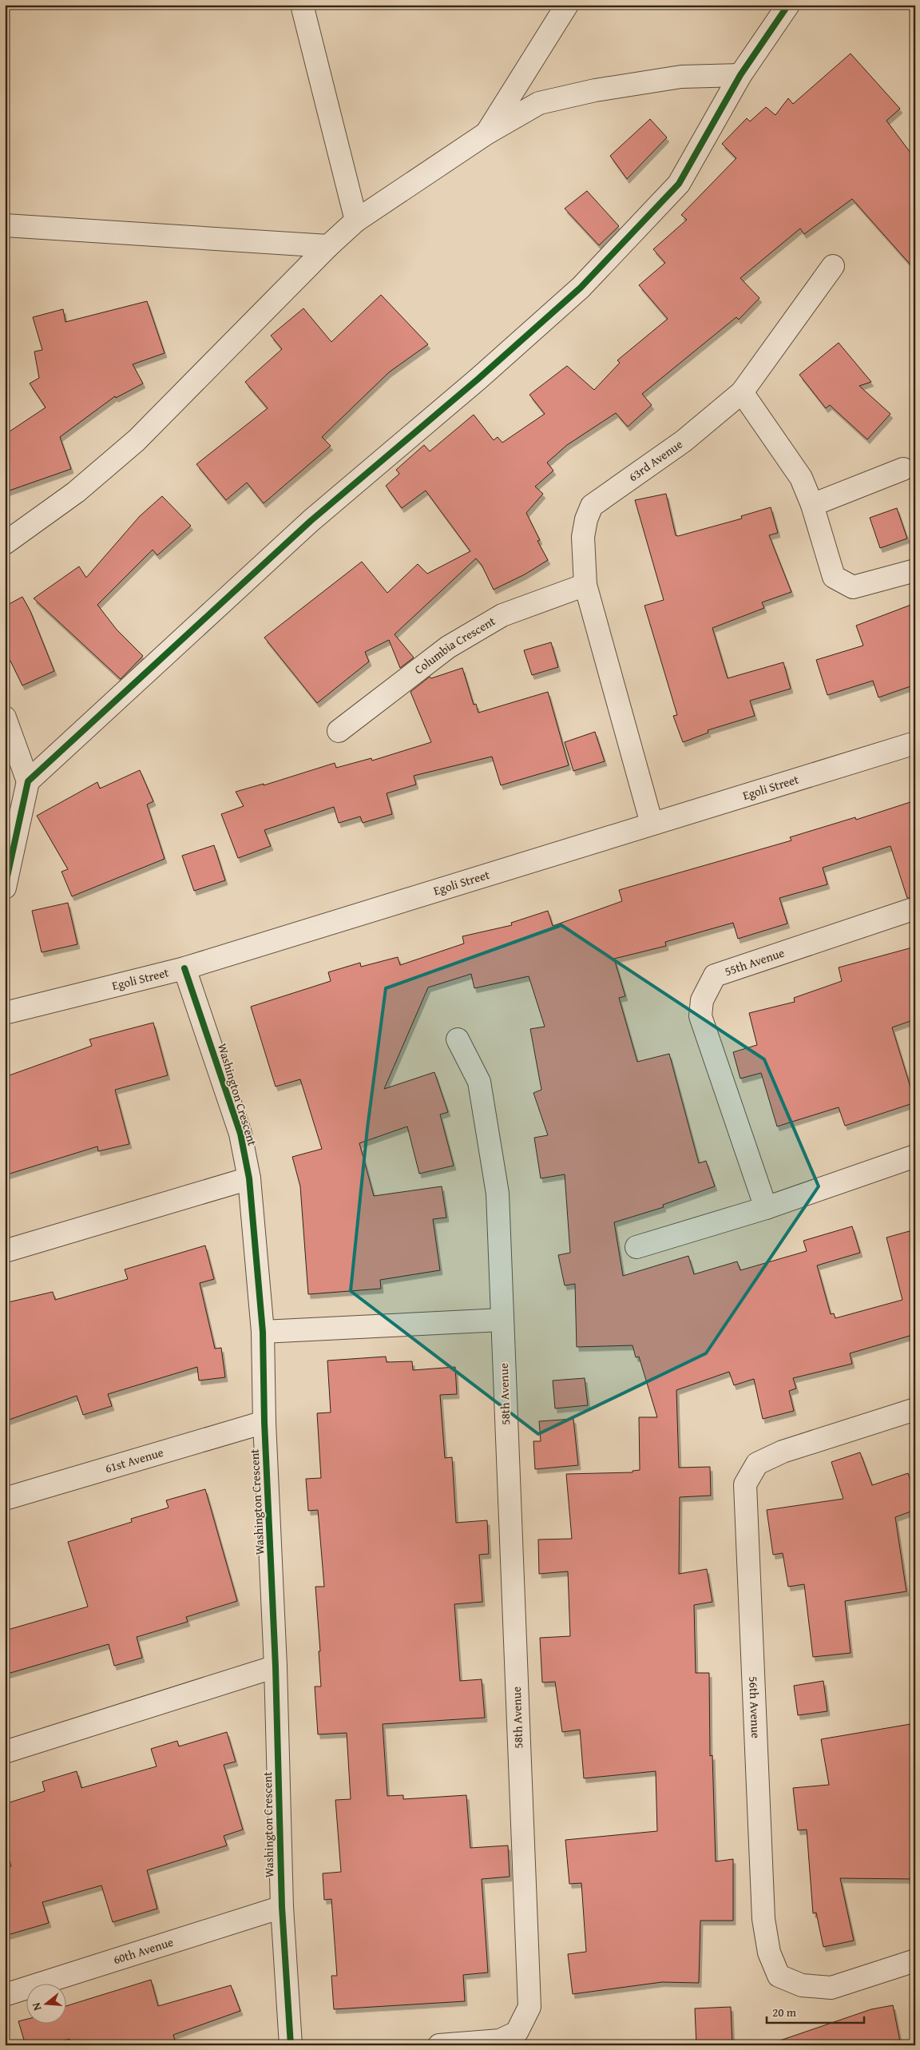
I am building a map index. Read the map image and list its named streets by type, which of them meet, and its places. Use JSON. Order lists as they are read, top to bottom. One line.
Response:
{"streets":{"street":["63rd Avenue","Columbia Crescent","Egoli Street","55th Avenue","Washington Crescent","58th Avenue","61st Avenue","56th Avenue","60th Avenue"]},"crossings":[["63rd Avenue","Columbia Crescent"],["Egoli Street","Washington Crescent"],["Washington Crescent","61st Avenue"],["Washington Crescent","60th Avenue"]],"scale_bar":"20 m","north":"left"}
